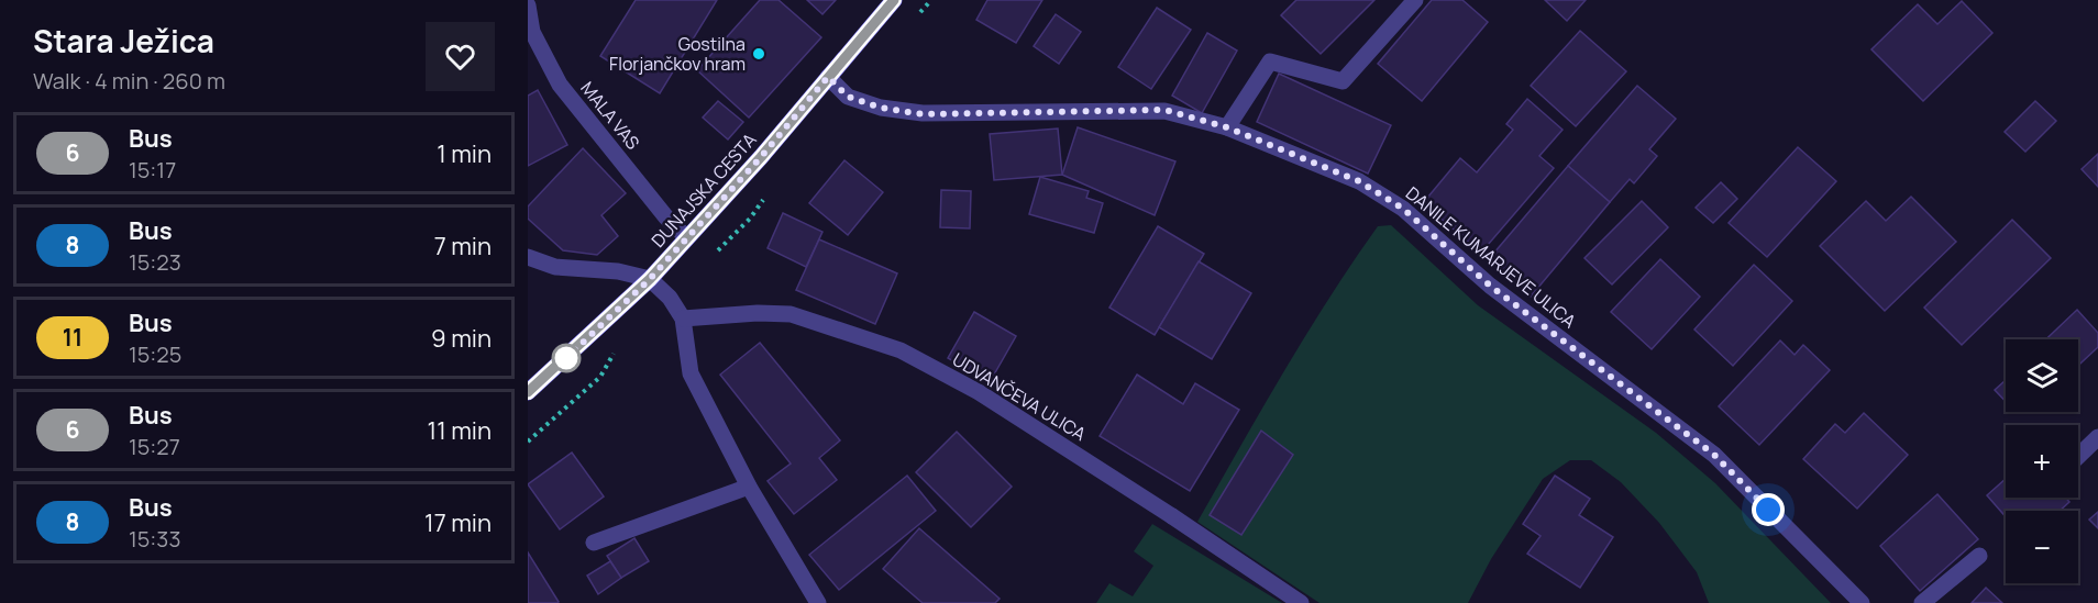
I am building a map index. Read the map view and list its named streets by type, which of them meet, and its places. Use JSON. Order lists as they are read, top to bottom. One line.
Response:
{"streets":{"main road":["DUNAJSKA CESTA"],"street":["MALA VAS","DANILE KUMARJEVE ULICA","UDVANČEVA ULICA"]},"crossings":[["MALA VAS","DUNAJSKA CESTA"],["DUNAJSKA CESTA","DANILE KUMARJEVE ULICA"]],"places":["Gostilna Florjančkov hram"],"lines":["bus line 6"],"page":{"heading":["Stara Ježica","Walk · 4 min · 260 m"],"list":[{"mark":"6","name":"Bus","note":"15:17","value":"1 min"},{"mark":"8","name":"Bus","note":"15:23","value":"7 min"},{"mark":"11","name":"Bus","note":"15:25","value":"9 min"},{"mark":"6","name":"Bus","note":"15:27","value":"11 min"},{"mark":"8","name":"Bus","note":"15:33","value":"17 min"}],"map_buttons":["+","−"]}}
